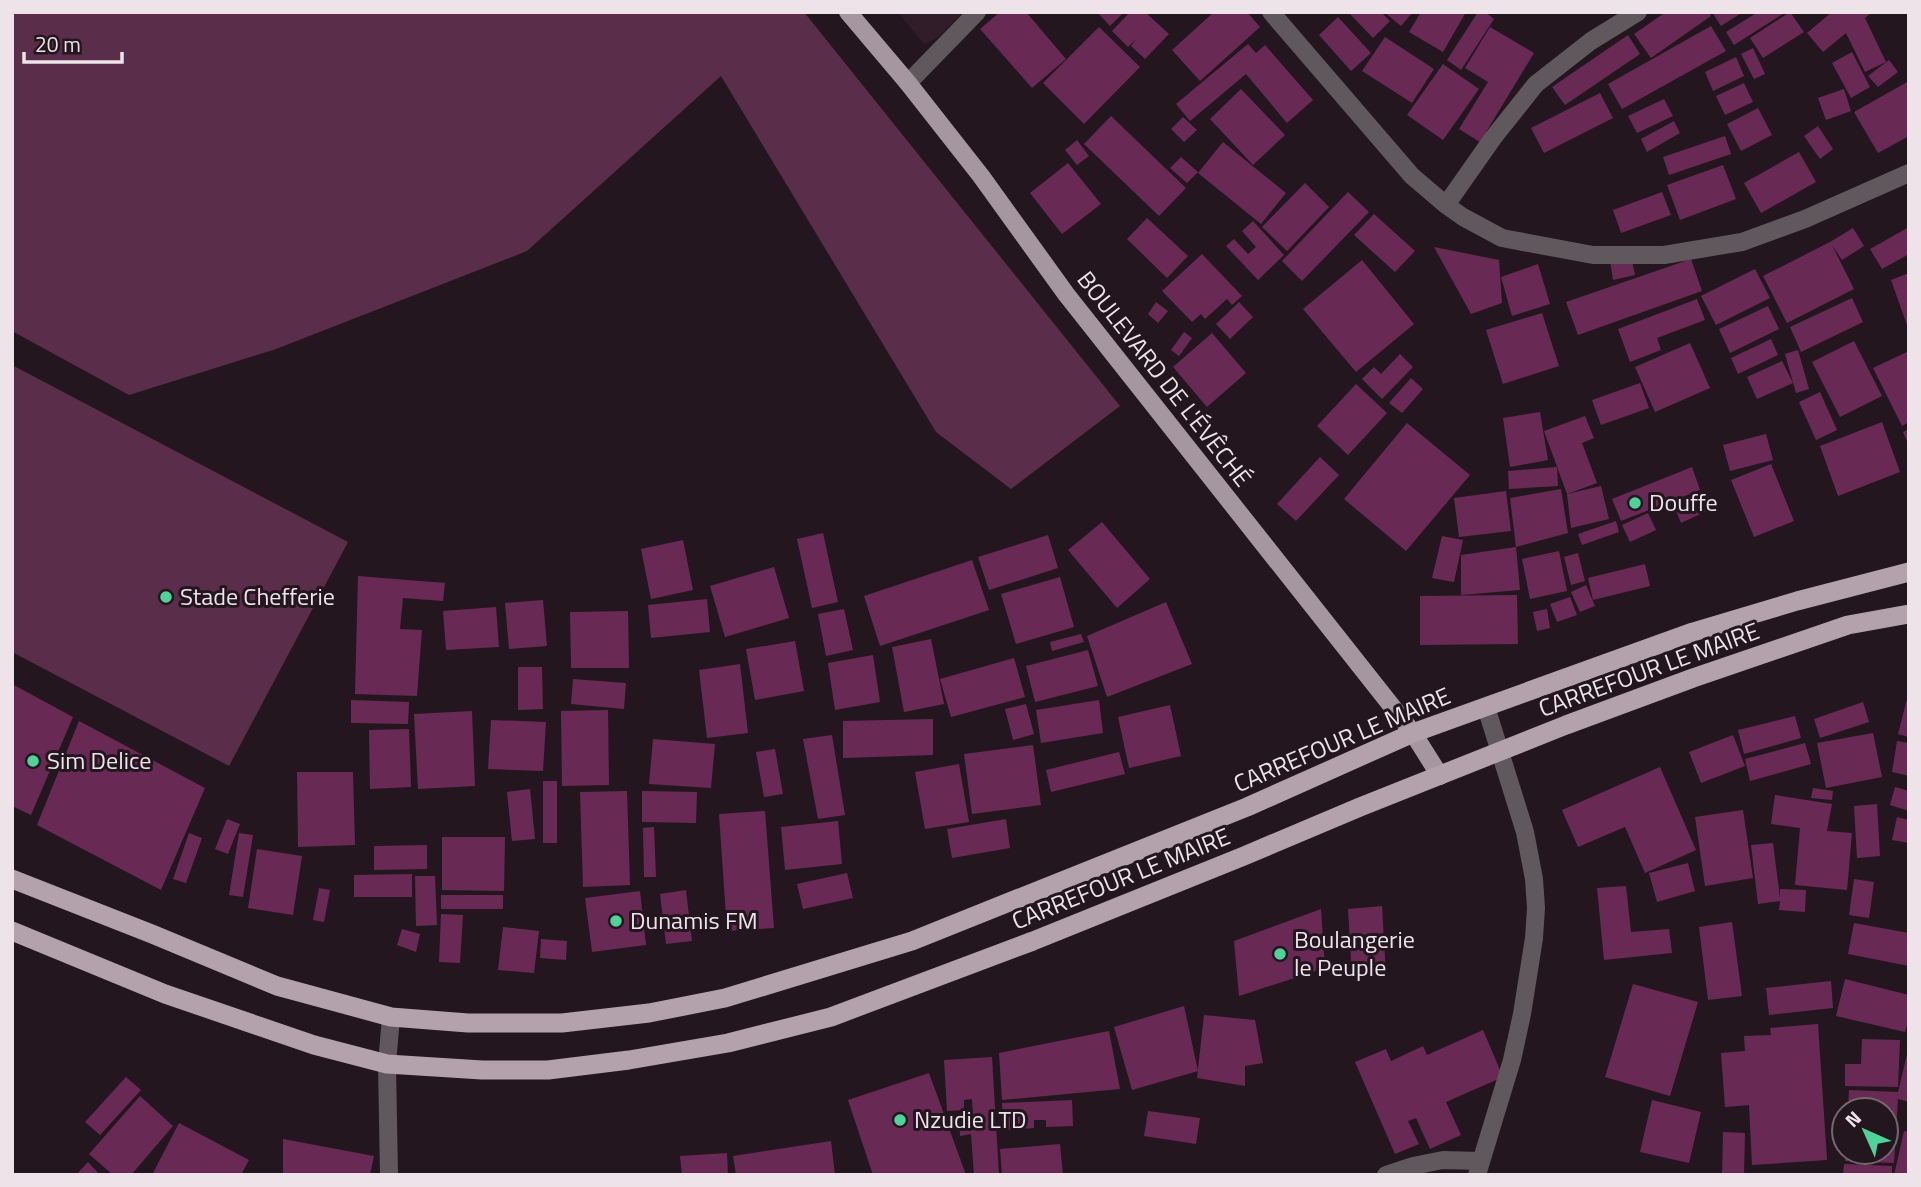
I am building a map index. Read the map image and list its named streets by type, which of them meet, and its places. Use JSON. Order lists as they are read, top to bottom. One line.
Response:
{"streets":{"highway":["CARREFOUR LE MAIRE"],"main road":["BOULEVARD DE L'ÉVÊCHÉ"]},"crossings":[["BOULEVARD DE L'ÉVÊCHÉ","CARREFOUR LE MAIRE"]],"places":["Douffe","Stade Chefferie","Sim Delice","Dunamis FM","Boulangerie le Peuple","Nzudie LTD"],"scale_bar":"20 m","north":"top left"}
